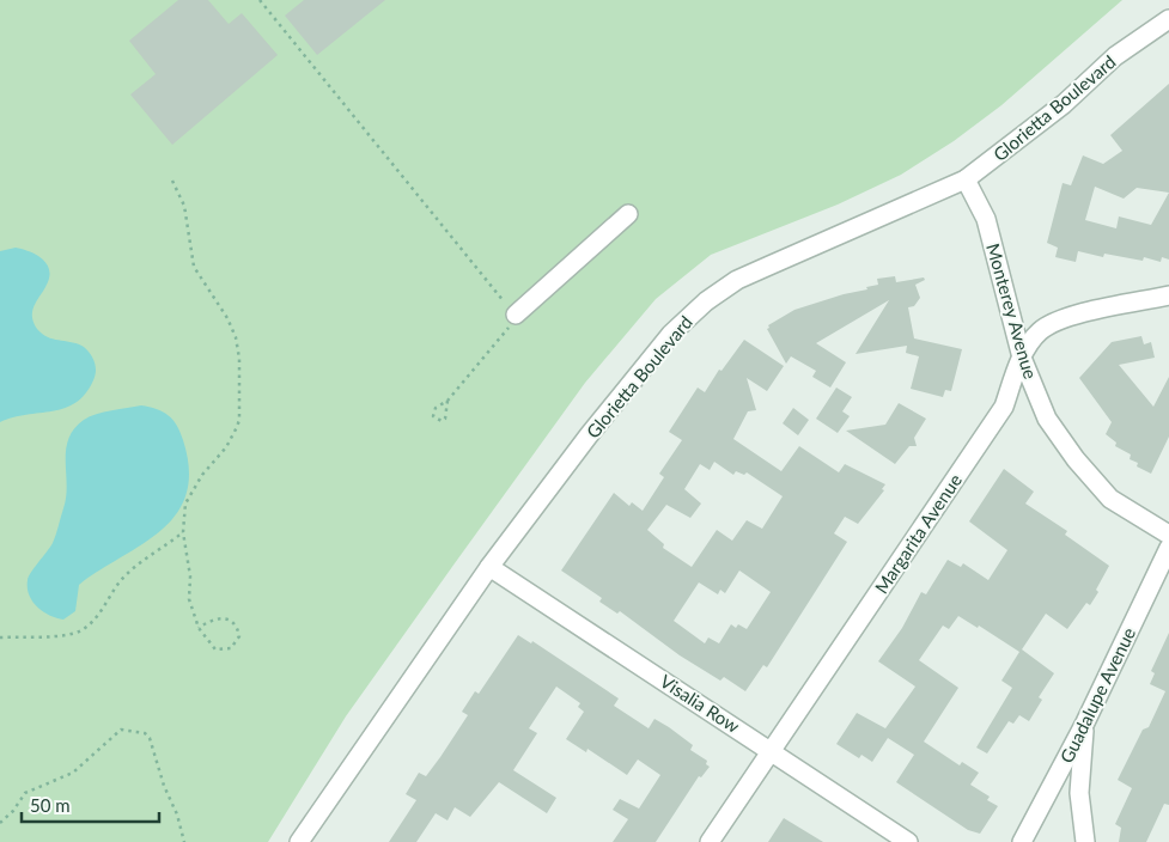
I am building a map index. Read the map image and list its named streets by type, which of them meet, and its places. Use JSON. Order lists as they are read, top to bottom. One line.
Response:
{"streets":{"street":["Glorietta Boulevard","Monterey Avenue","Margarita Avenue","Guadalupe Avenue","Visalia Row"]},"crossings":[["Glorietta Boulevard","Monterey Avenue"],["Glorietta Boulevard","Visalia Row"],["Monterey Avenue","Margarita Avenue"],["Margarita Avenue","Visalia Row"]],"scale_bar":"50 m"}
